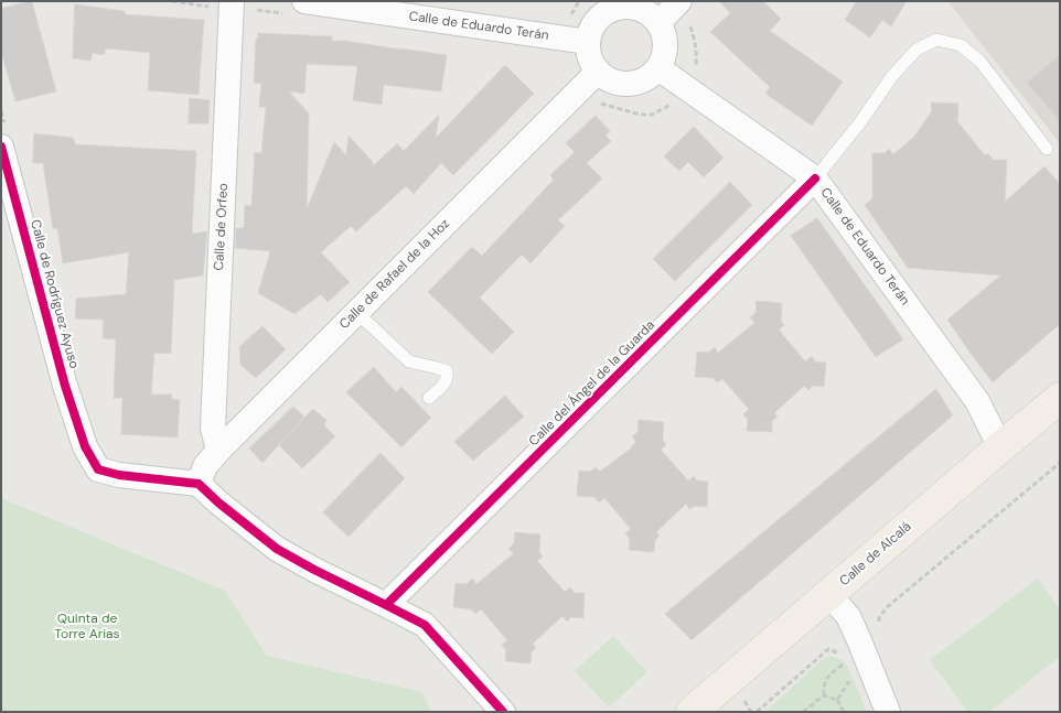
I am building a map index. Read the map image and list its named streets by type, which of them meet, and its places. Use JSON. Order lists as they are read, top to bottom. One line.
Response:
{"streets":{"main road":["Calle de Alcalá"],"street":["Calle de Eduardo Terán","Calle de Orfeo","Calle de Rafael de la Hoz","Calle de Rodríguez Ayuso","Calle del Ángel de la Guarda"]},"crossings":[["Calle de Eduardo Terán","Calle de Rafael de la Hoz"],["Calle de Eduardo Terán","Calle del Ángel de la Guarda"],["Calle de Eduardo Terán","Calle de Alcalá"],["Calle de Orfeo","Calle de Rafael de la Hoz"],["Calle de Rafael de la Hoz","Calle de Rodríguez Ayuso"]],"parks":["Quinta de Torre Arias"]}
